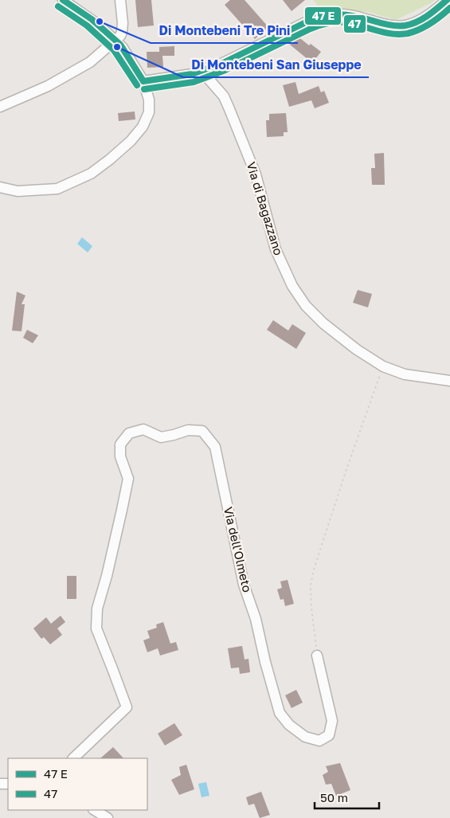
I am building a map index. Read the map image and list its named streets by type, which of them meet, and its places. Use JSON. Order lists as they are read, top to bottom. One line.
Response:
{"streets":{"street":["Via di Bagazzano","Via dell'Olmeto"]},"places":["Di Montebeni Tre Pini","Di Montebeni San Giuseppe"],"lines":["transit line 47"],"legend":["47 E","47"],"scale_bar":"50 m"}
